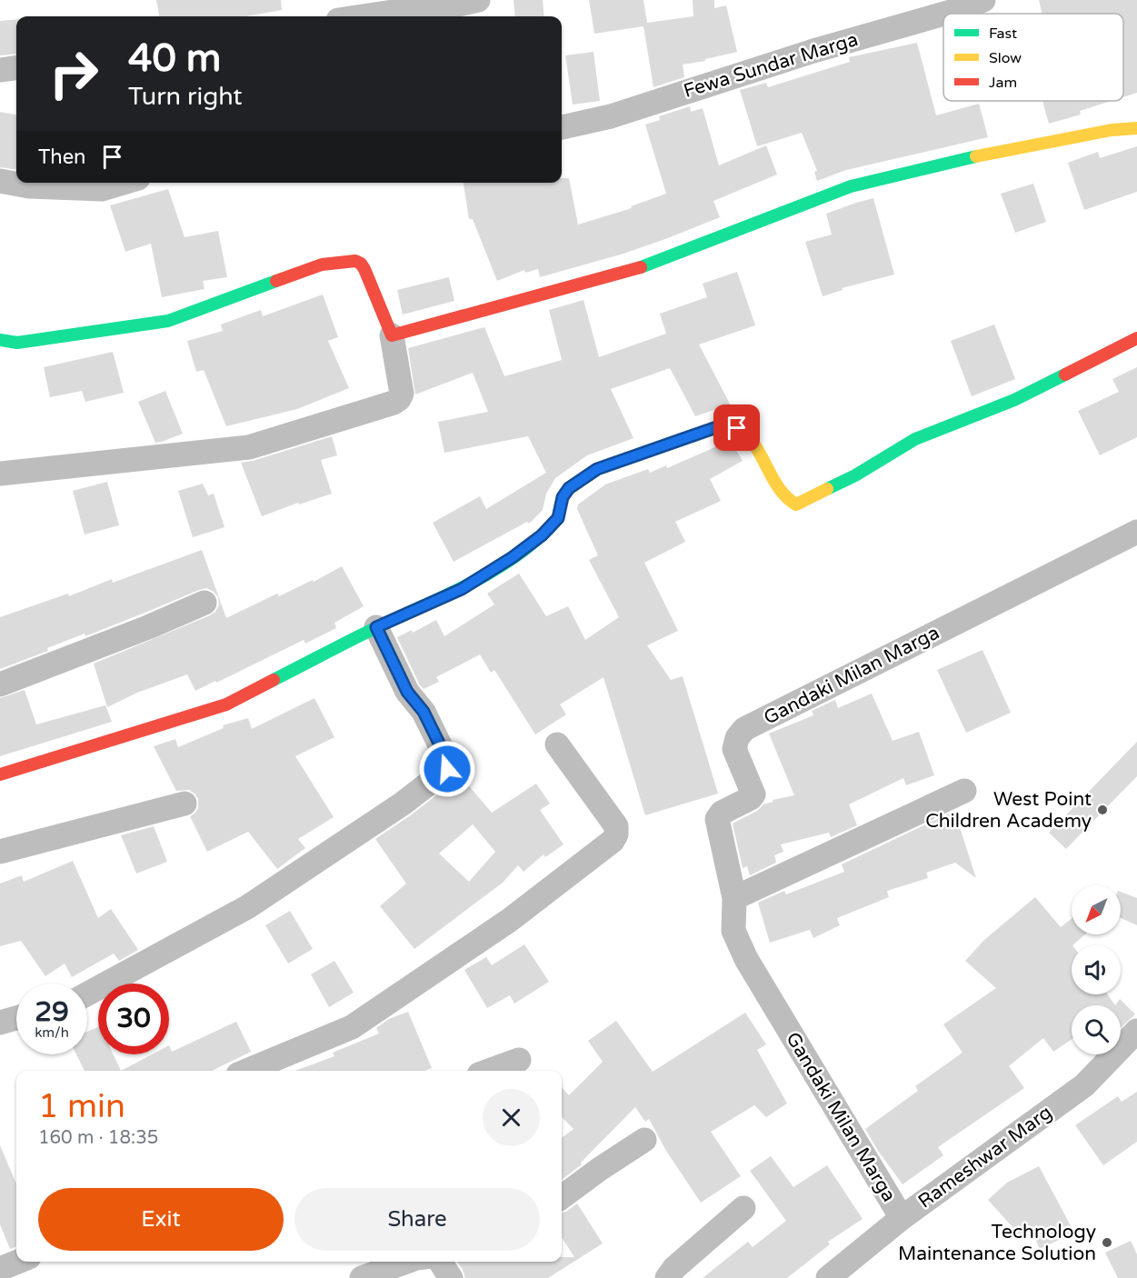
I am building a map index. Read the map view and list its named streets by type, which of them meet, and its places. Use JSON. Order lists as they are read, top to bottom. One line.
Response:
{"streets":{"street":["Fewa Sundar Marga","Gandaki Milan Marga","Rameshwar Marg"]},"crossings":[["Gandaki Milan Marga","Rameshwar Marg"]],"places":["West Point Children Academy","Technology Maintenance Solution"],"legend":["Fast","Slow","Jam"],"north":"bottom left","page":{"turn":["40 m","Turn right"],"then":"Then","speed":"29 km/h","limit":"30","heading":["1 min","160 m · 18:35"],"buttons":["Exit","Share"]}}
